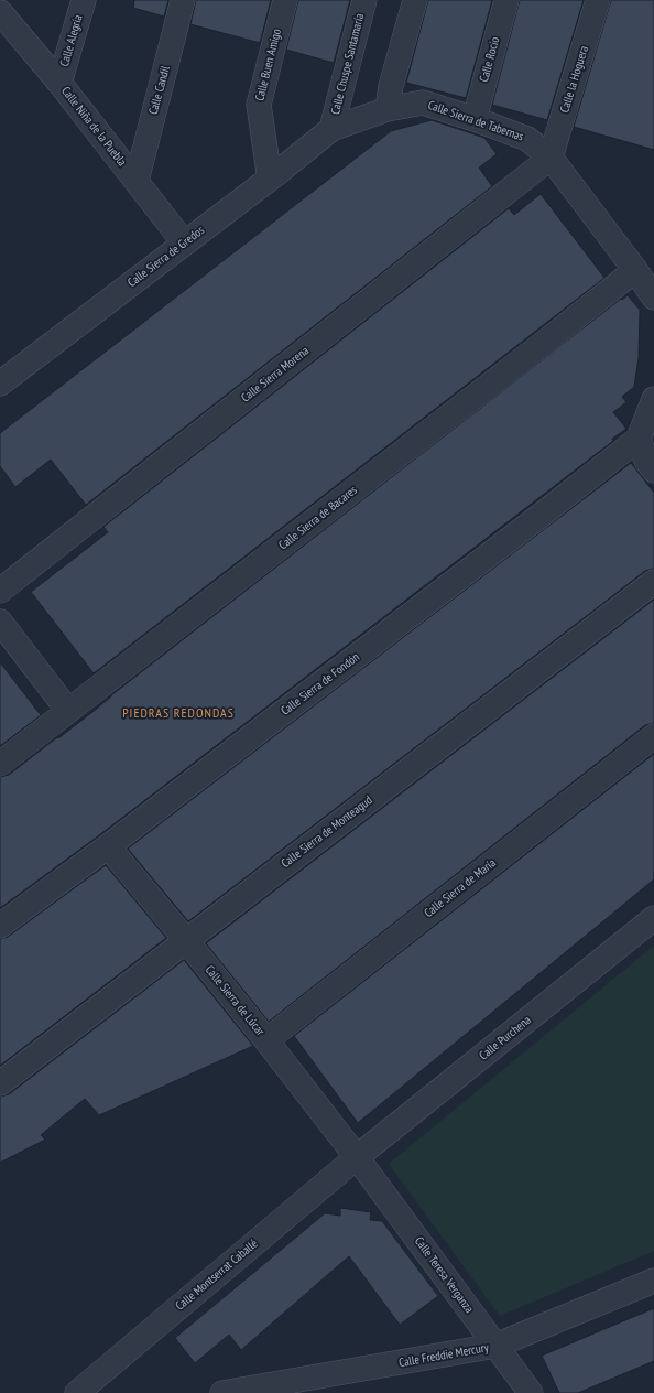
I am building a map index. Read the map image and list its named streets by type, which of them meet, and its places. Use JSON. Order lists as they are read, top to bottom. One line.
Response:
{"streets":{"street":["Calle Alegría","Calle Rocío","Calle Chuspe Santamaría","Calle Buen Amigo","Calle la Hoguera","Calle Candil","Calle Sierra de Tabernas","Calle Niña de la Puebla","Calle Sierra de Gredos","Calle Sierra Morena","Calle Sierra de Bacares","Calle Sierra de Fondón","Calle Sierra de Monteagud","Calle Sierra de María","Calle Sierra de Lúcar","Calle Purchena","Calle Montserrat Caballé","Calle Teresa Verganza","Calle Freddie Mercury"]},"crossings":[["Calle Alegría","Calle Niña de la Puebla"],["Calle Rocío","Calle Sierra de Tabernas"],["Calle Chuspe Santamaría","Calle Sierra de Tabernas"],["Calle Chuspe Santamaría","Calle Sierra de Gredos"],["Calle Buen Amigo","Calle Sierra de Gredos"],["Calle la Hoguera","Calle Sierra de Tabernas"],["Calle la Hoguera","Calle Sierra Morena"],["Calle Candil","Calle Niña de la Puebla"],["Calle Sierra de Tabernas","Calle Sierra de Gredos"],["Calle Sierra de Tabernas","Calle Sierra Morena"],["Calle Sierra de Tabernas","Calle Sierra de Bacares"],["Calle Niña de la Puebla","Calle Sierra de Gredos"],["Calle Sierra de Fondón","Calle Sierra de Lúcar"],["Calle Sierra de Monteagud","Calle Sierra de Lúcar"],["Calle Sierra de María","Calle Sierra de Lúcar"],["Calle Sierra de Lúcar","Calle Purchena"],["Calle Sierra de Lúcar","Calle Montserrat Caballé"],["Calle Sierra de Lúcar","Calle Teresa Verganza"],["Calle Purchena","Calle Montserrat Caballé"],["Calle Purchena","Calle Teresa Verganza"],["Calle Montserrat Caballé","Calle Teresa Verganza"],["Calle Teresa Verganza","Calle Freddie Mercury"]],"districts":["PIEDRAS REDONDAS"]}
